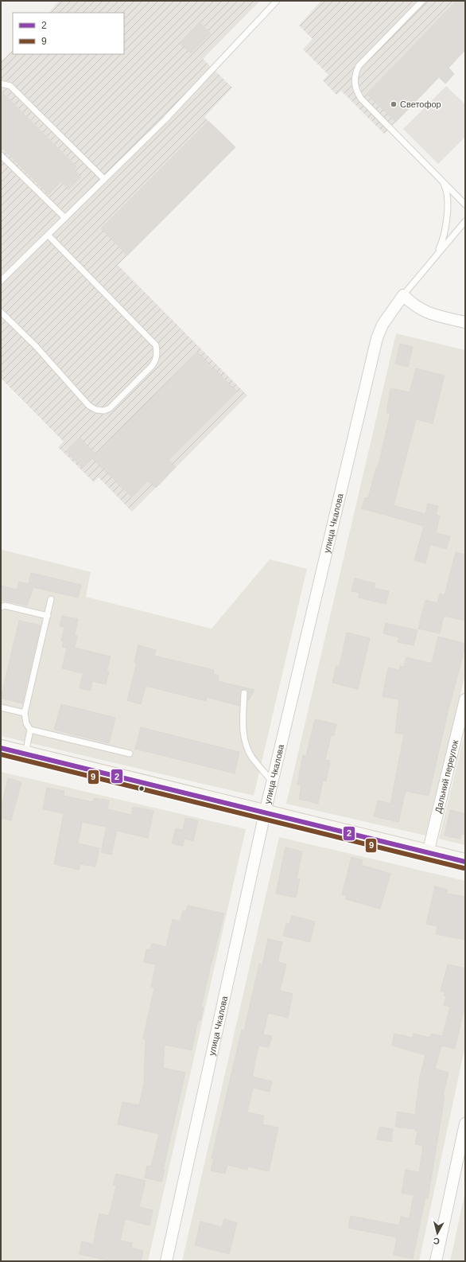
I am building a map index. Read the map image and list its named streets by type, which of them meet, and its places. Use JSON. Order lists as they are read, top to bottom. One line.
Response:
{"streets":{"street":["улица Чкалова","Дальний переулок"]},"places":["Светофор"],"lines":["transit line 2","transit line 9"],"legend":["2","9"],"north":"bottom"}
